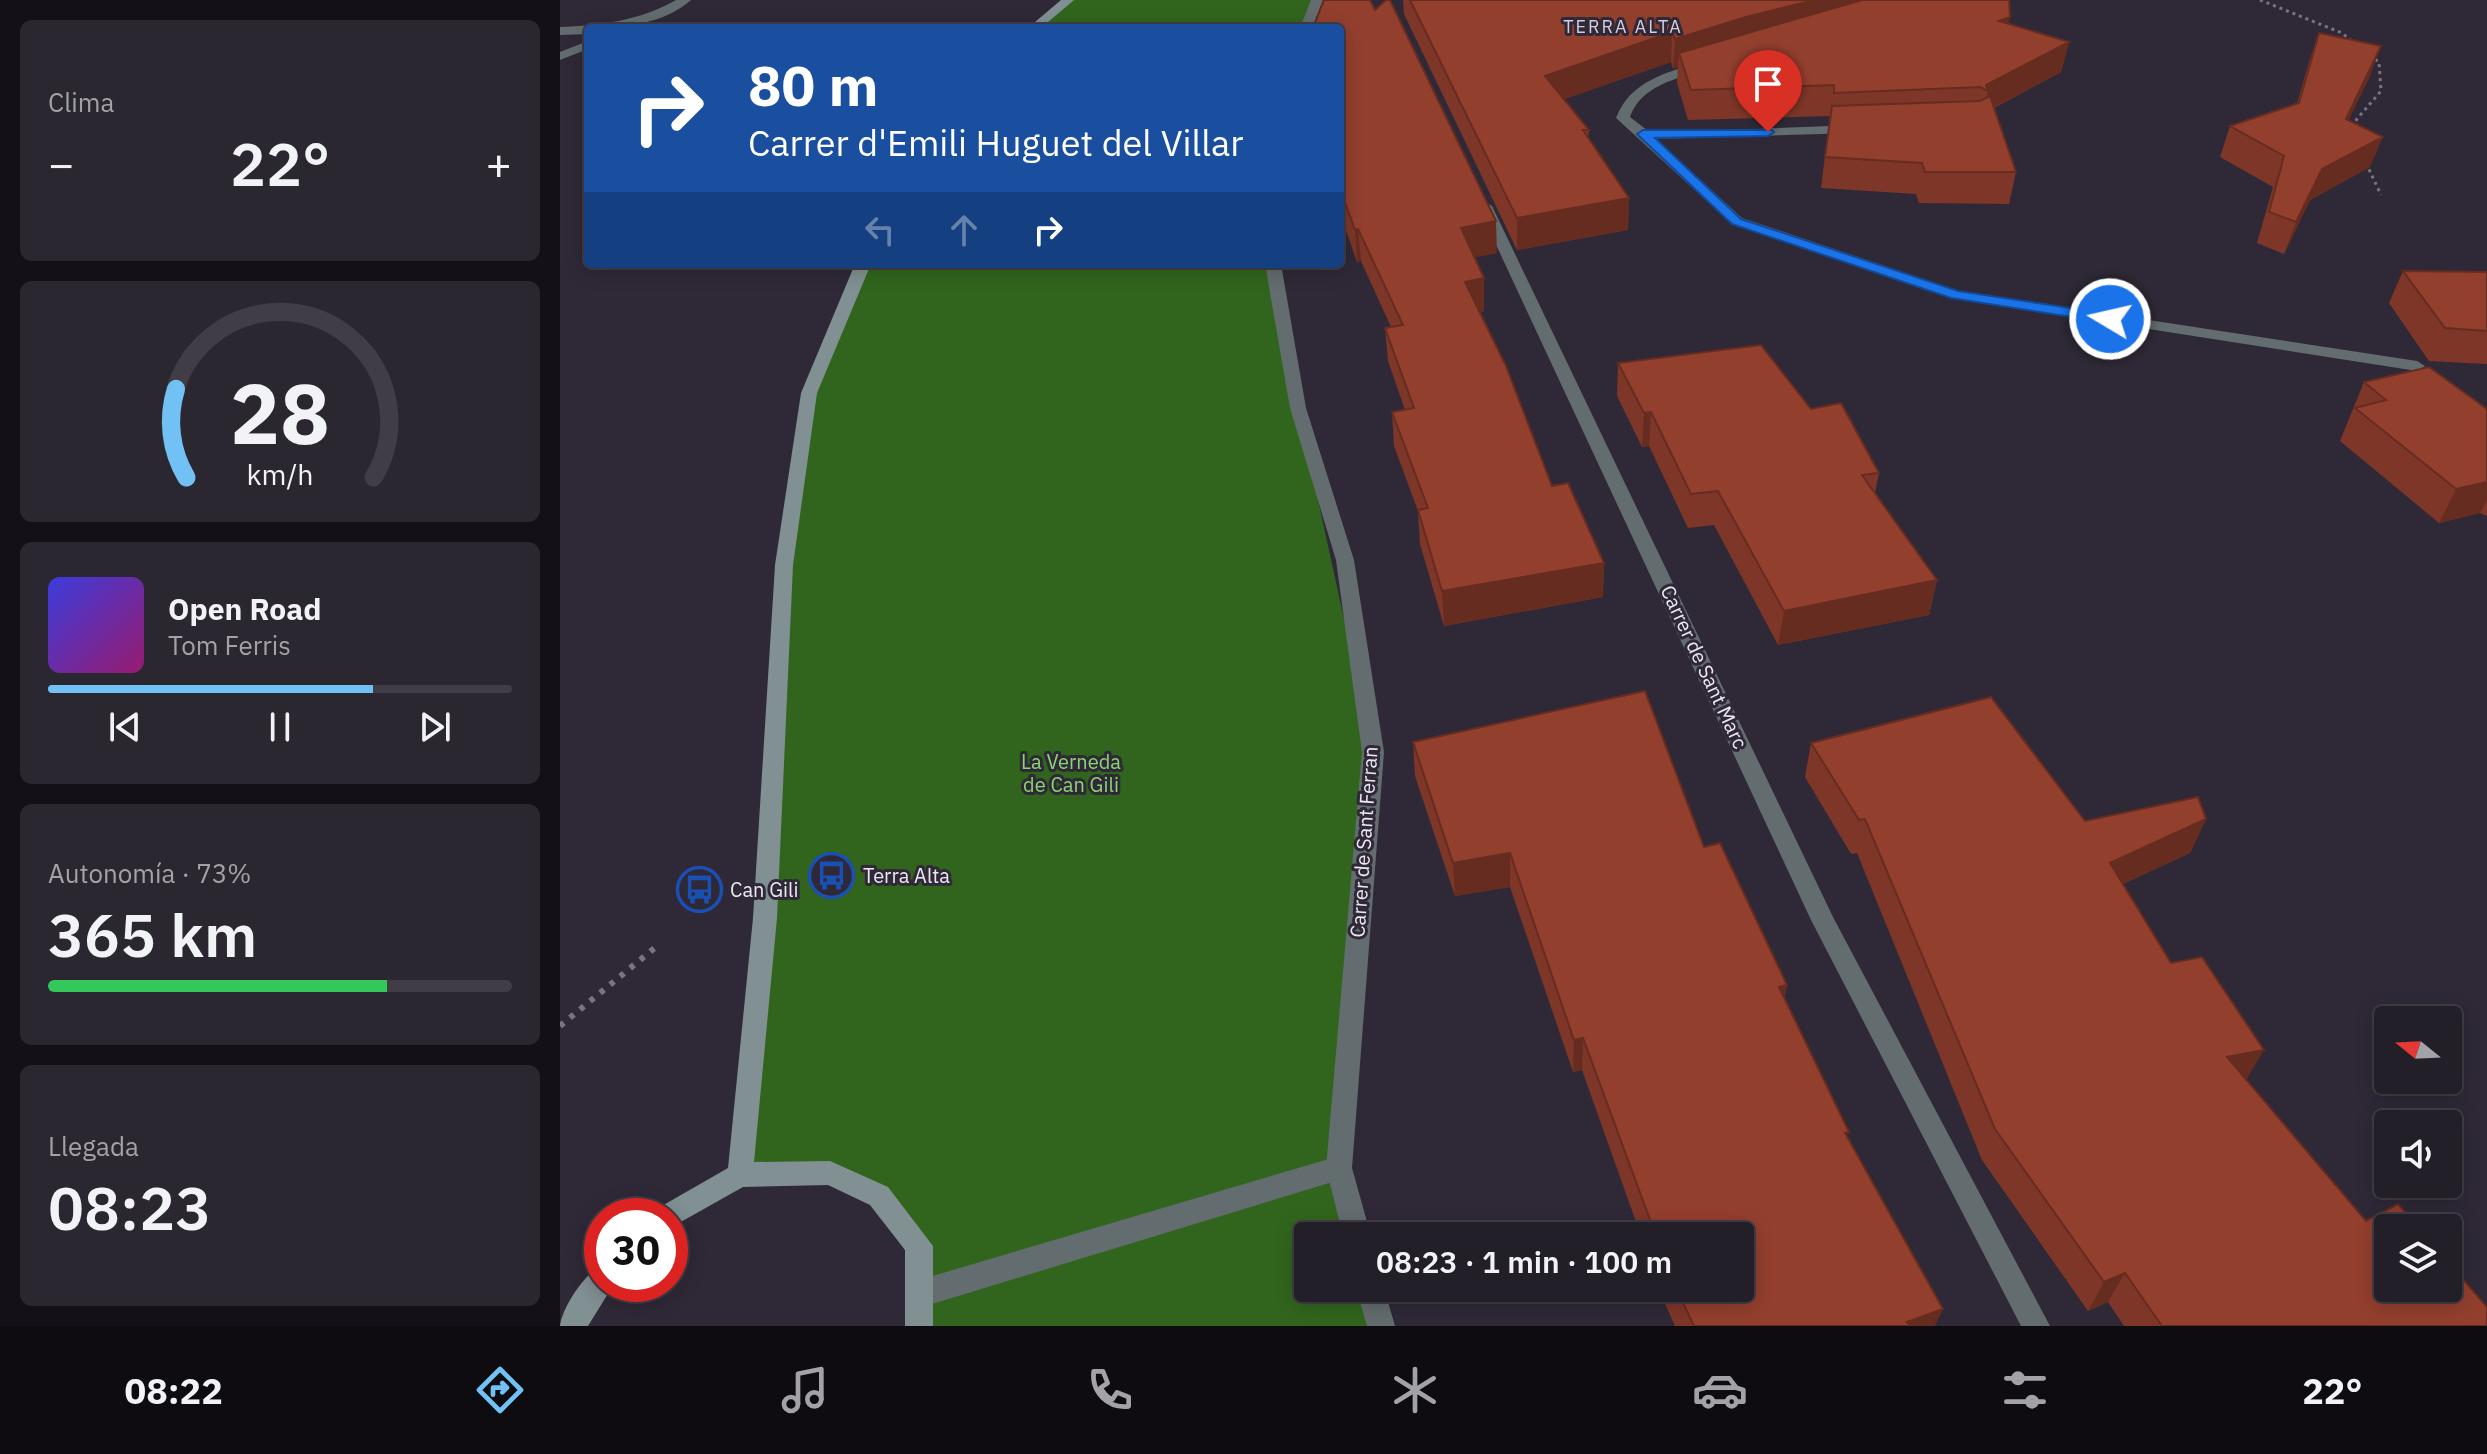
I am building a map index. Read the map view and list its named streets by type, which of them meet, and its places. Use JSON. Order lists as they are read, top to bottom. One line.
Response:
{"streets":{"street":["Carrer de Sant Marc","Carrer de Sant Ferran"]},"districts":["TERRA ALTA"],"parks":["La Verneda de Can Gili"],"places":{"bus stop":["Terra Alta","Can Gili"]},"north":"left","page":{"tile":["Clima",["Autonomía · 73%","365 km"],["Llegada","08:23"]],"turn":["80 m","Carrer d'Emili Huguet del Villar"],"heat":["−","22°","+"],"song":["Open Road","Tom Ferris"],"limit":"30","trip":"08:23 · 1 min · 100 m","tabs":["08:22","22°"],"gauge":["28","km/h"]}}
